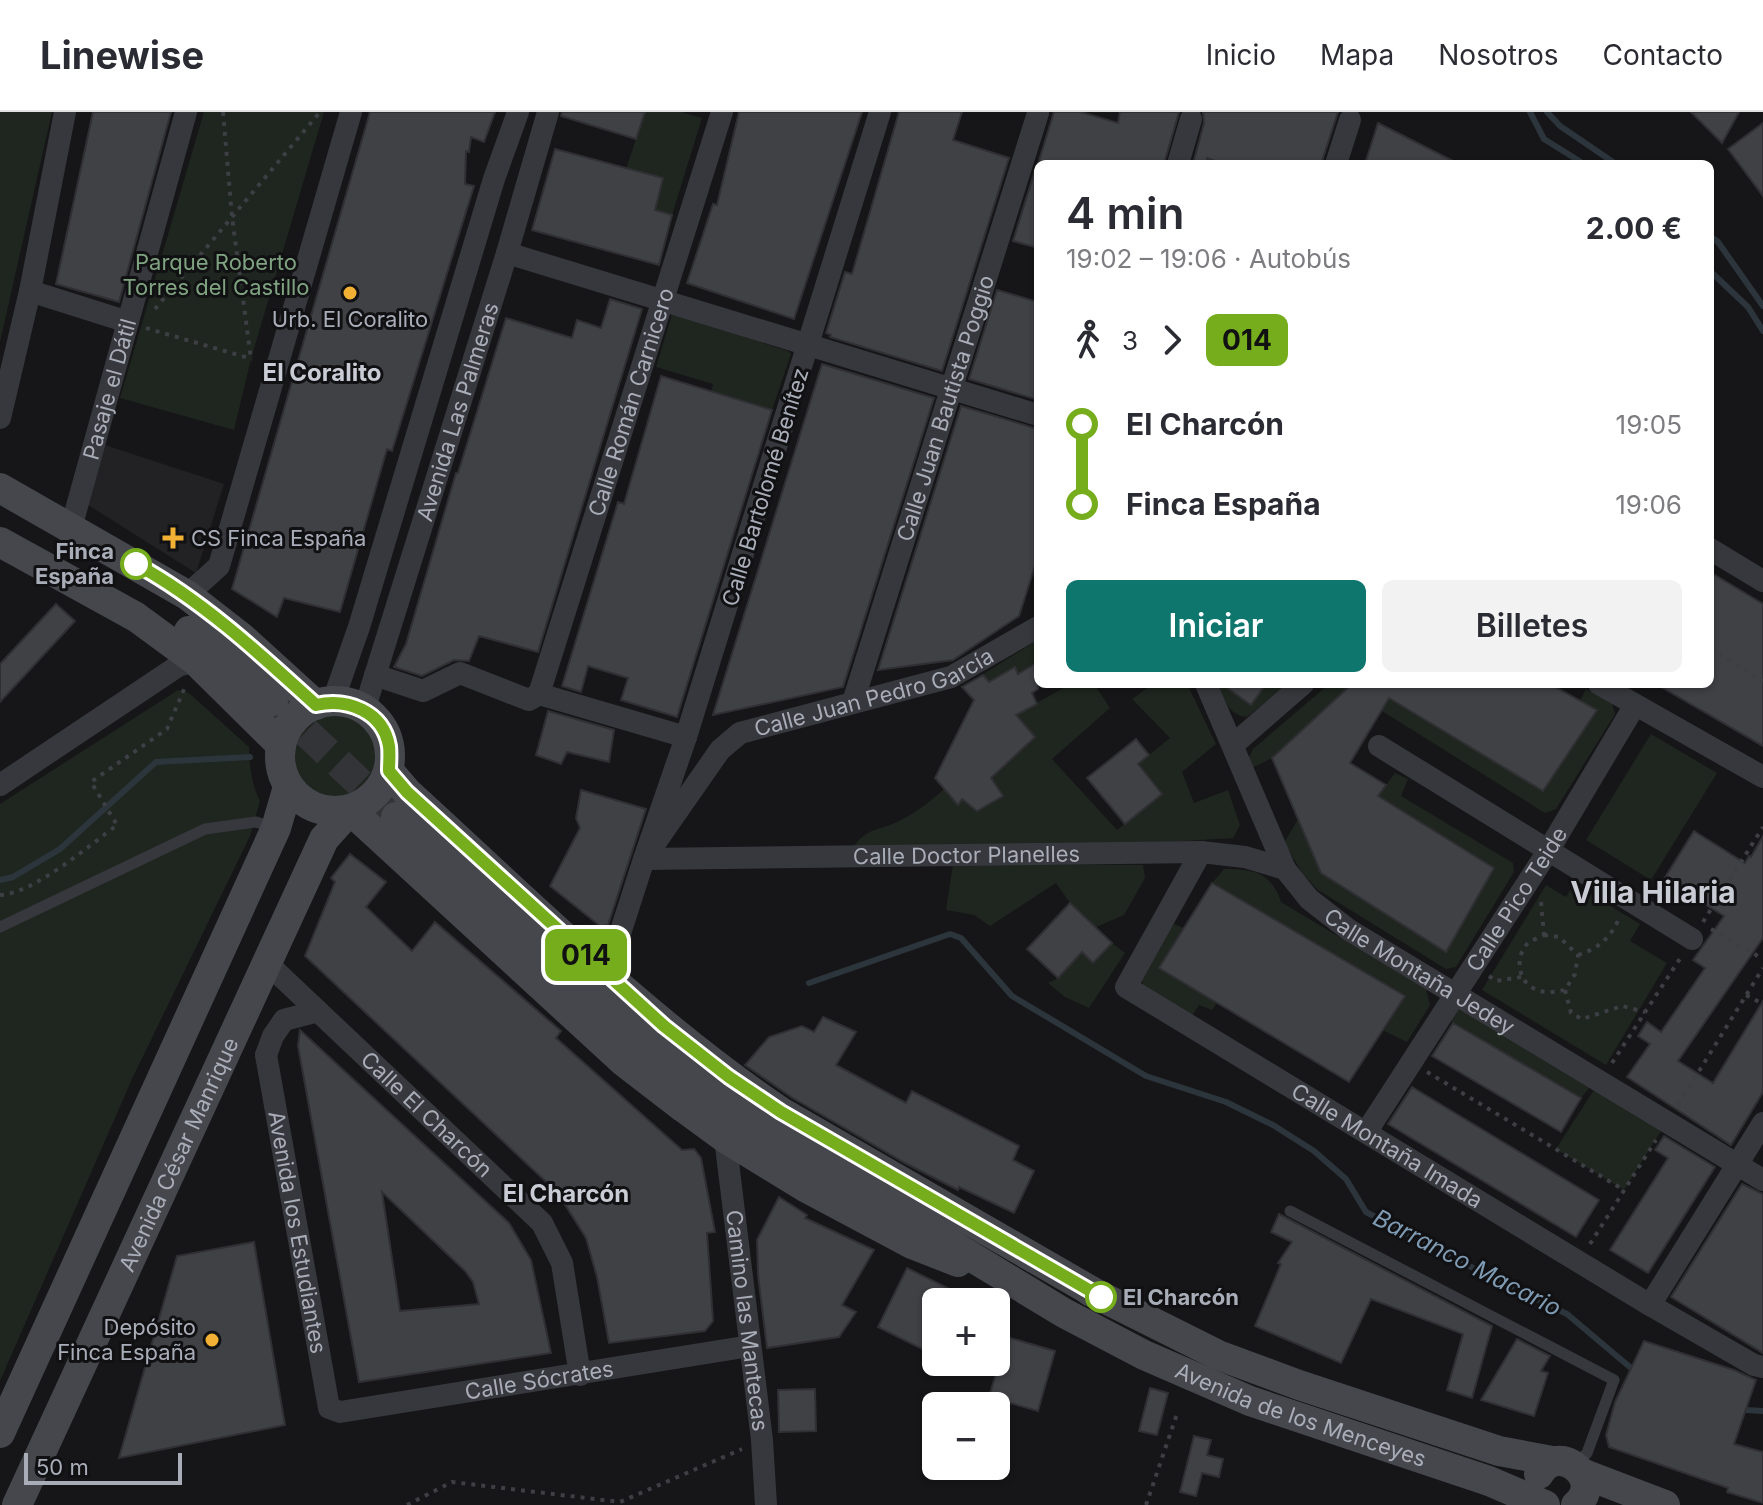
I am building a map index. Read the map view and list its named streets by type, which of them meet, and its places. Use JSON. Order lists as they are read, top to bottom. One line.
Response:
{"streets":{"main road":["Avenida César Manrique","Avenida de los Menceyes"],"street":["Pasaje el Dátil","Calle Román Carnicero","Calle Juan Bautista Poggio","Avenida Las Palmeras","Calle Bartolomé Benítez","Calle Juan Pedro García","Calle Doctor Planelles","Calle Pico Teide","Calle Montaña Jedey","Calle El Charcón","Calle Montaña Imada","Avenida los Estudiantes","Camino las Mantecas","Calle Sócrates"]},"crossings":[["Calle Juan Bautista Poggio","Calle Juan Pedro García"],["Avenida Las Palmeras","Avenida César Manrique"],["Calle Bartolomé Benítez","Calle Juan Pedro García"],["Calle Bartolomé Benítez","Calle Doctor Planelles"],["Calle Juan Pedro García","Calle Doctor Planelles"],["Calle Doctor Planelles","Calle Montaña Jedey"],["Calle Doctor Planelles","Calle Montaña Imada"],["Calle Pico Teide","Calle Montaña Jedey"],["Calle Pico Teide","Calle Montaña Imada"],["Calle El Charcón","Avenida César Manrique"],["Calle El Charcón","Calle Sócrates"],["Avenida los Estudiantes","Calle Sócrates"],["Camino las Mantecas","Calle Sócrates"]],"districts":["El Coralito","Villa Hilaria","El Charcón"],"water":["Barranco Macario"],"parks":["Parque Roberto Torres del Castillo"],"places":{"other":["Urb. El Coralito","Finca España","El Charcón","Depósito Finca España"],"health":["CS Finca España"]},"lines":["bus line 014"],"scale_bar":"50 m","page":{"header":"Linewise","nav":["Inicio","Mapa","Nosotros","Contacto"],"on_map":"014","heading":["4 min","19:02 – 19:06 · Autobús","2.00 €"],"legs":["3","014"],"list":[{"name":"El Charcón","value":"19:05"},{"name":"Finca España","value":"19:06"}],"buttons":["Iniciar","Billetes"],"map_buttons":["+","−"],"scale":"50 m"}}
